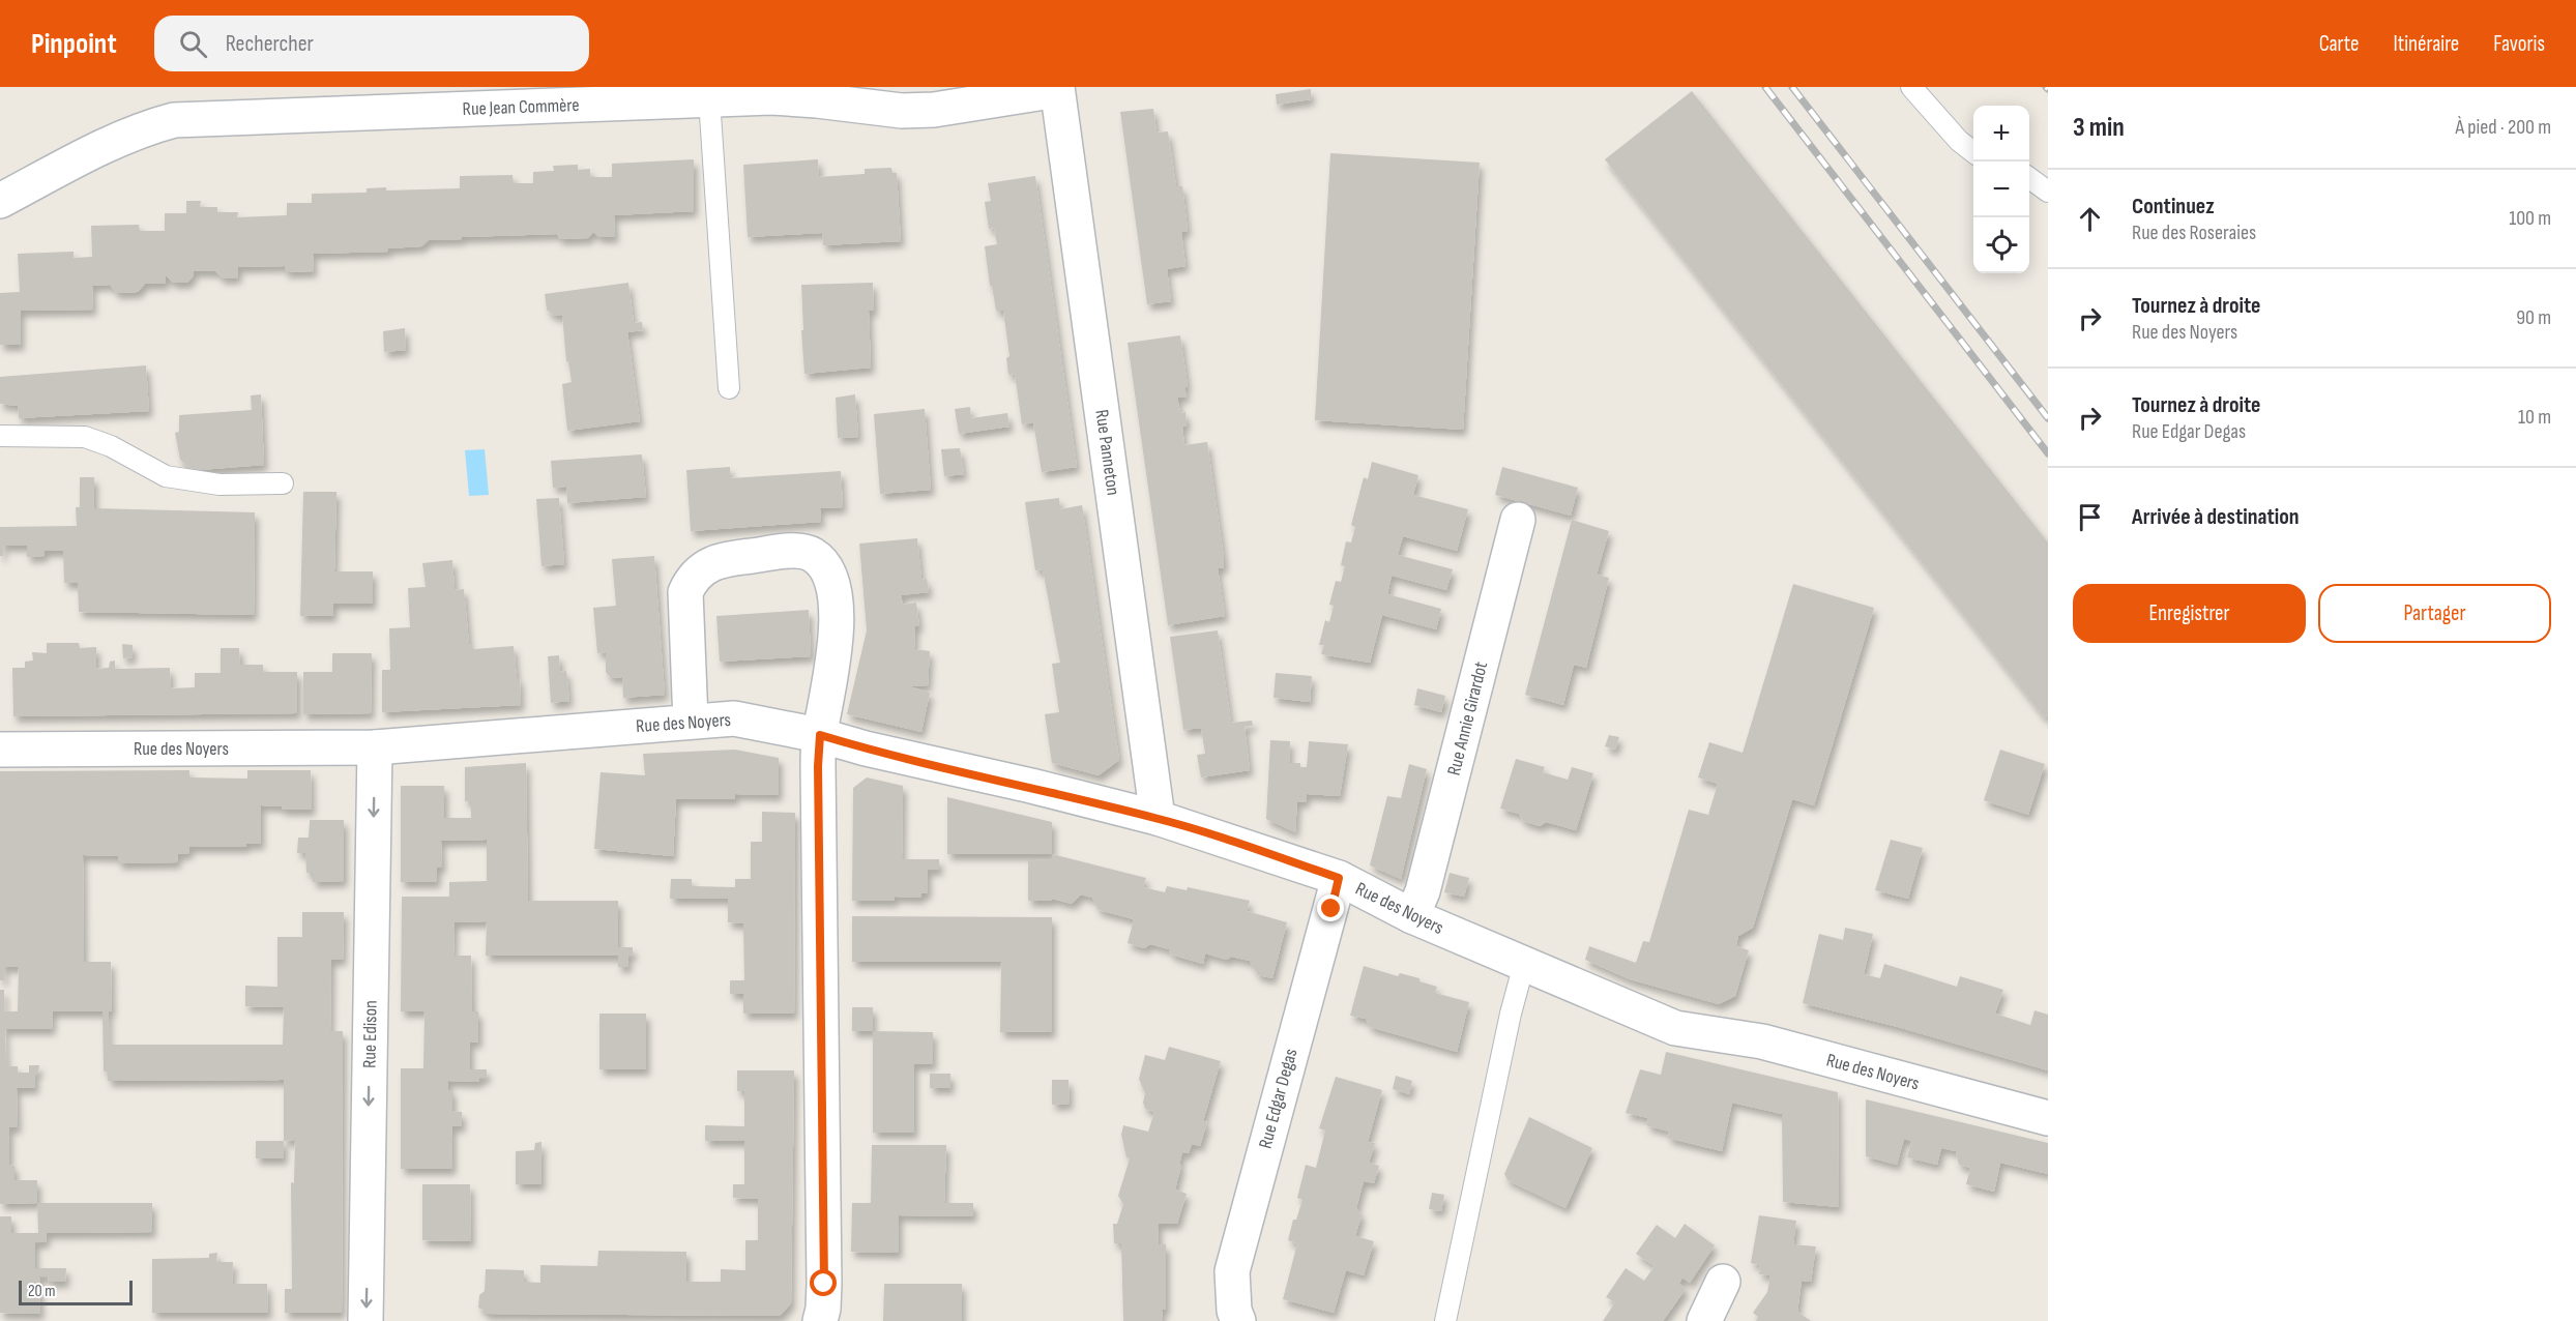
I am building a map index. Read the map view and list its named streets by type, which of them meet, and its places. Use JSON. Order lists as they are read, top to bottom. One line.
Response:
{"streets":{"street":["Rue Jean Commère","Rue Panneton","Rue Annie Girardot","Rue des Noyers","Rue Edison","Rue Edgar Degas"]},"crossings":[["Rue Jean Commère","Rue Panneton"],["Rue Panneton","Rue des Noyers"],["Rue Annie Girardot","Rue des Noyers"],["Rue des Noyers","Rue Edison"],["Rue des Noyers","Rue Edgar Degas"]],"one_way":["Rue Edison"],"scale_bar":"20 m","page":{"header":"Pinpoint","search":"Rechercher","nav":["Carte","Itinéraire","Favoris"],"heading":["3 min","À pied · 200 m"],"map_buttons":["+","−"],"list":[["Continuez","Rue des Roseraies","100 m"],["Tournez à droite","Rue des Noyers","90 m"],["Tournez à droite","Rue Edgar Degas","10 m"],"Arrivée à destination"],"buttons":["Enregistrer","Partager"],"scale":"20 m"}}
